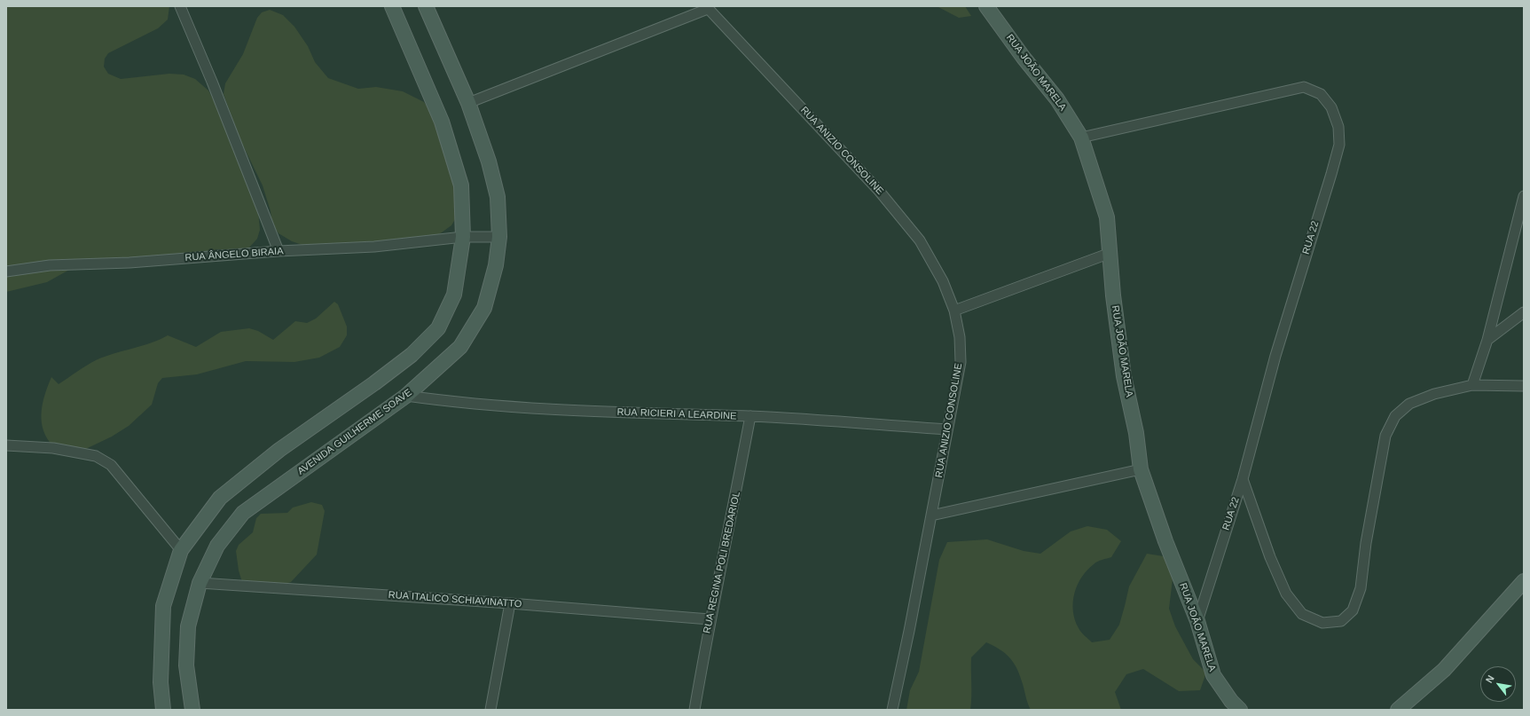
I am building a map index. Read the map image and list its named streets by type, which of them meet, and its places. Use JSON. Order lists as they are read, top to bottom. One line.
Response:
{"streets":{"street":["RUA JOÃO MARELA","RUA ANIZIO CONSOLINE","RUA 22","RUA ÂNGELO BIRAIA","RUA RICIERI A LEARDINE","AVENIDA GUILHERME SOAVE","RUA REGINA POLI BREDARIOL","RUA ITALICO SCHIAVINATTO"]},"crossings":[["RUA JOÃO MARELA","RUA 22"],["RUA ANIZIO CONSOLINE","RUA RICIERI A LEARDINE"],["RUA ÂNGELO BIRAIA","AVENIDA GUILHERME SOAVE"],["RUA RICIERI A LEARDINE","AVENIDA GUILHERME SOAVE"],["RUA RICIERI A LEARDINE","RUA REGINA POLI BREDARIOL"],["AVENIDA GUILHERME SOAVE","RUA ITALICO SCHIAVINATTO"],["RUA REGINA POLI BREDARIOL","RUA ITALICO SCHIAVINATTO"]],"north":"top left"}
